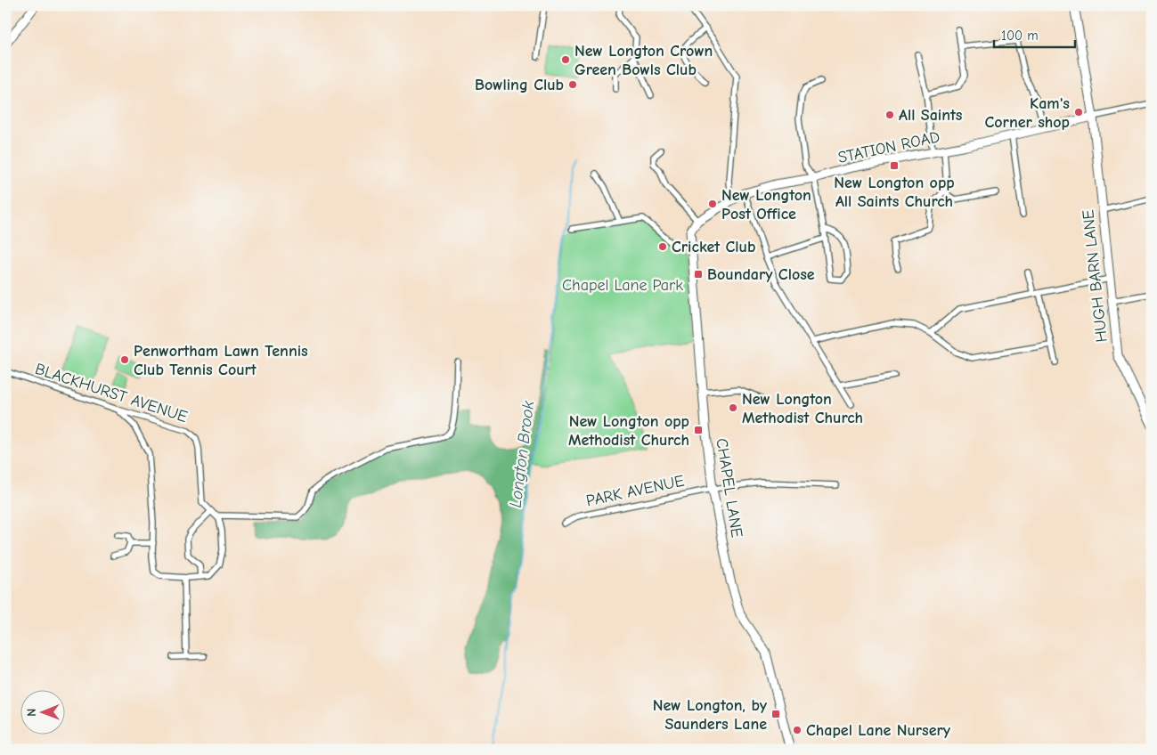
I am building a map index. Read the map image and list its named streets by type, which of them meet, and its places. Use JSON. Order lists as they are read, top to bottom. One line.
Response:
{"streets":{"street":["STATION ROAD","HUGH BARN LANE","BLACKHURST AVENUE","CHAPEL LANE","PARK AVENUE"]},"crossings":[["STATION ROAD","HUGH BARN LANE"],["STATION ROAD","CHAPEL LANE"],["CHAPEL LANE","PARK AVENUE"]],"water":["Longton Brook"],"parks":["Chapel Lane Park"],"places":{"other":["New Longton Crown Green Bowls Club","Bowling Club","Kam's Corner shop","All Saints","New Longton Post Office","Cricket Club","Penwortham Lawn Tennis Club Tennis Court","New Longton Methodist Church","Chapel Lane Nursery"],"transit":["New Longton opp All Saints Church","Boundary Close","New Longton opp Methodist Church","New Longton, by Saunders Lane"]},"scale_bar":"100 m","north":"left"}
